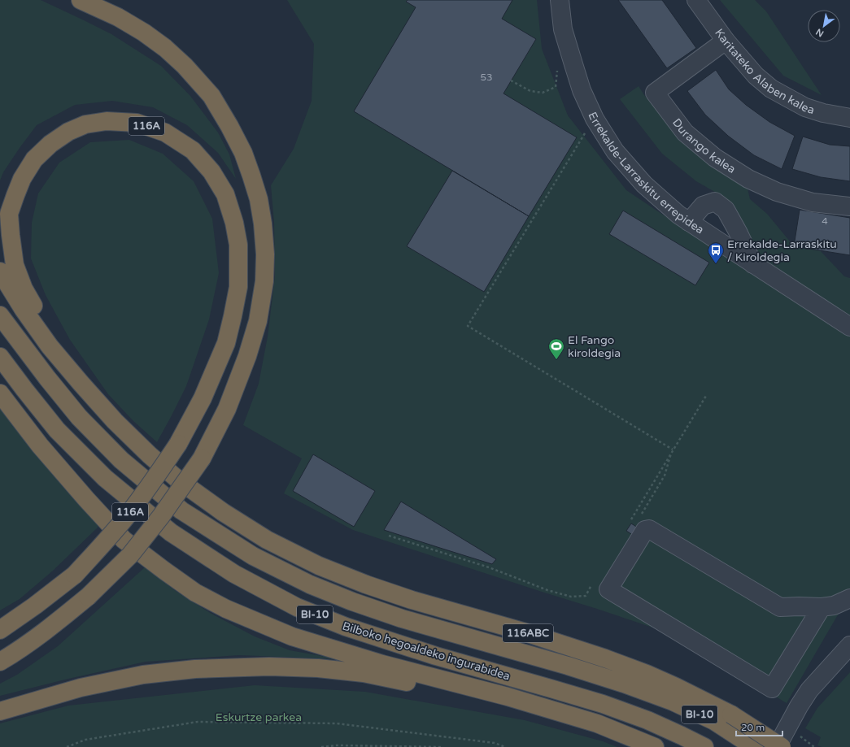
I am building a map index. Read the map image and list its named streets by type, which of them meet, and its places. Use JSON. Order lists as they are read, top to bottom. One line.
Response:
{"streets":{"highway":["116A","BI-10","116ABC","Bilboko hegoaldeko ingurabidea"],"street":["Karitateko Alaben kalea","Durango kalea","Errekalde-Larraskitu errepidea"]},"crossings":[["Karitateko Alaben kalea","Durango kalea"],["116A","116ABC"],["BI-10","116ABC"]],"parks":["Eskurtze parkea"],"places":{"bus stop":["Errekalde-Larraskitu / Kiroldegia"],"sports":["El Fango kiroldegia"]},"house_numbers":["53","4"],"scale_bar":"20 m","north":"bottom left"}
